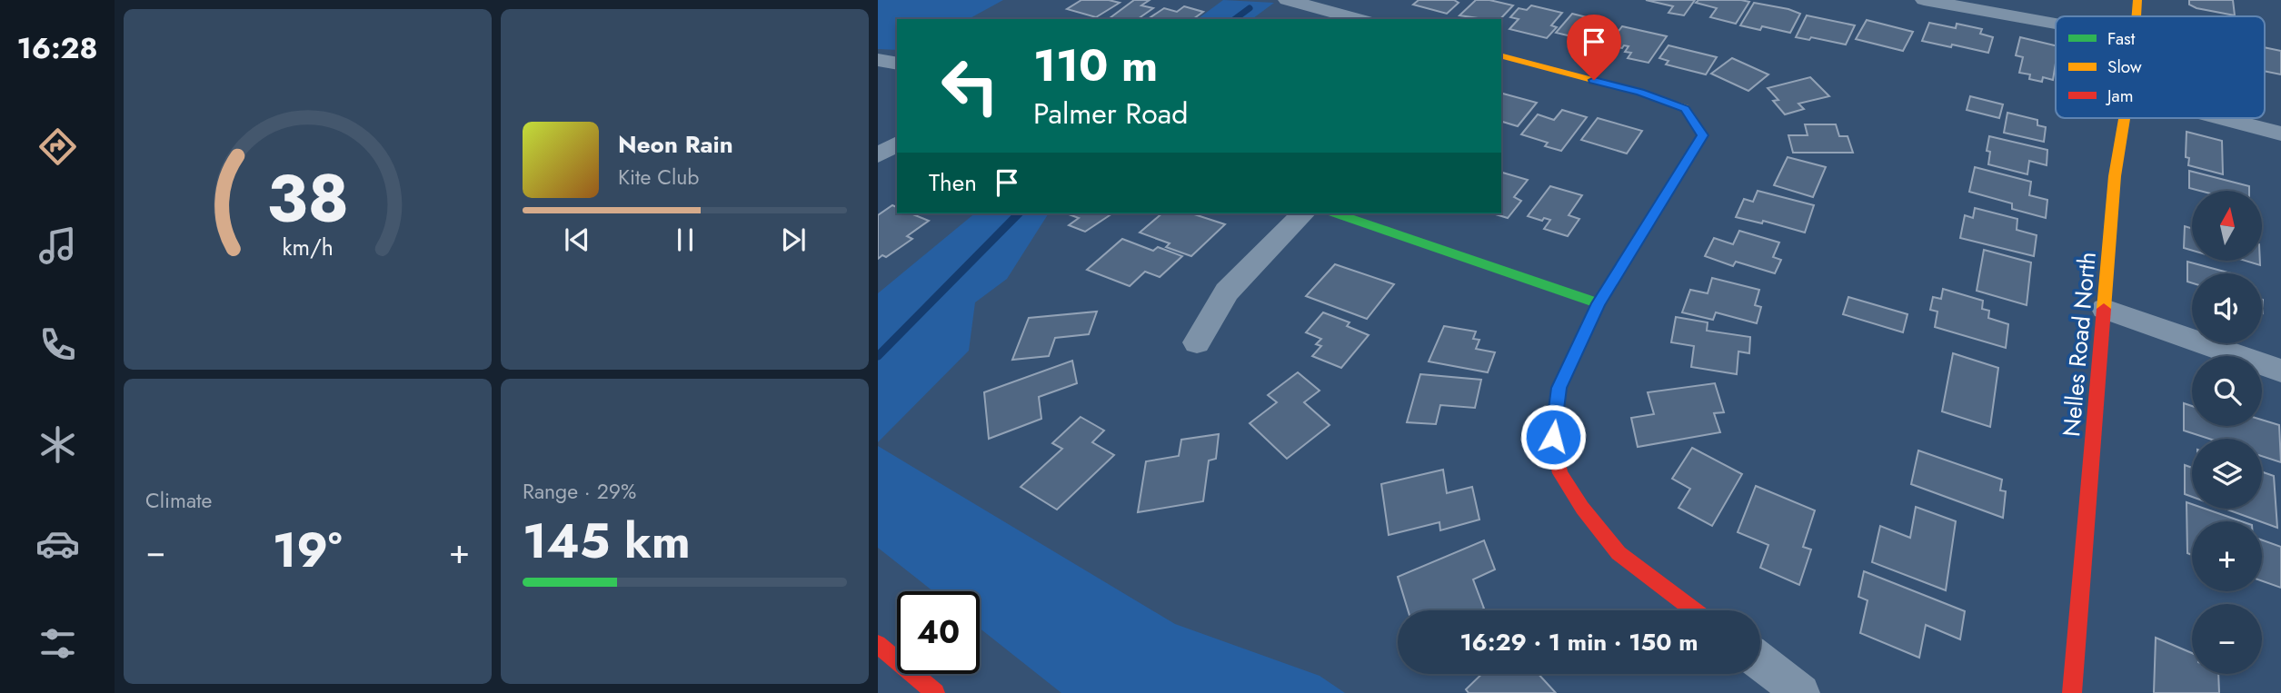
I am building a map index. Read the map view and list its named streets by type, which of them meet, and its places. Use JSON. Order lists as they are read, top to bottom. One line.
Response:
{"streets":{"main road":["Nelles Road North"]},"legend":["Fast","Slow","Jam"],"north":"top","page":{"tabs":"16:28","turn":["110 m","Palmer Road"],"song":["Neon Rain","Kite Club"],"then":"Then","map_buttons":["+","−"],"tile":["Climate",["Range · 29%","145 km"]],"heat":["−","19°","+"],"limit":"40","trip":"16:29 · 1 min · 150 m","gauge":["38","km/h"]}}
